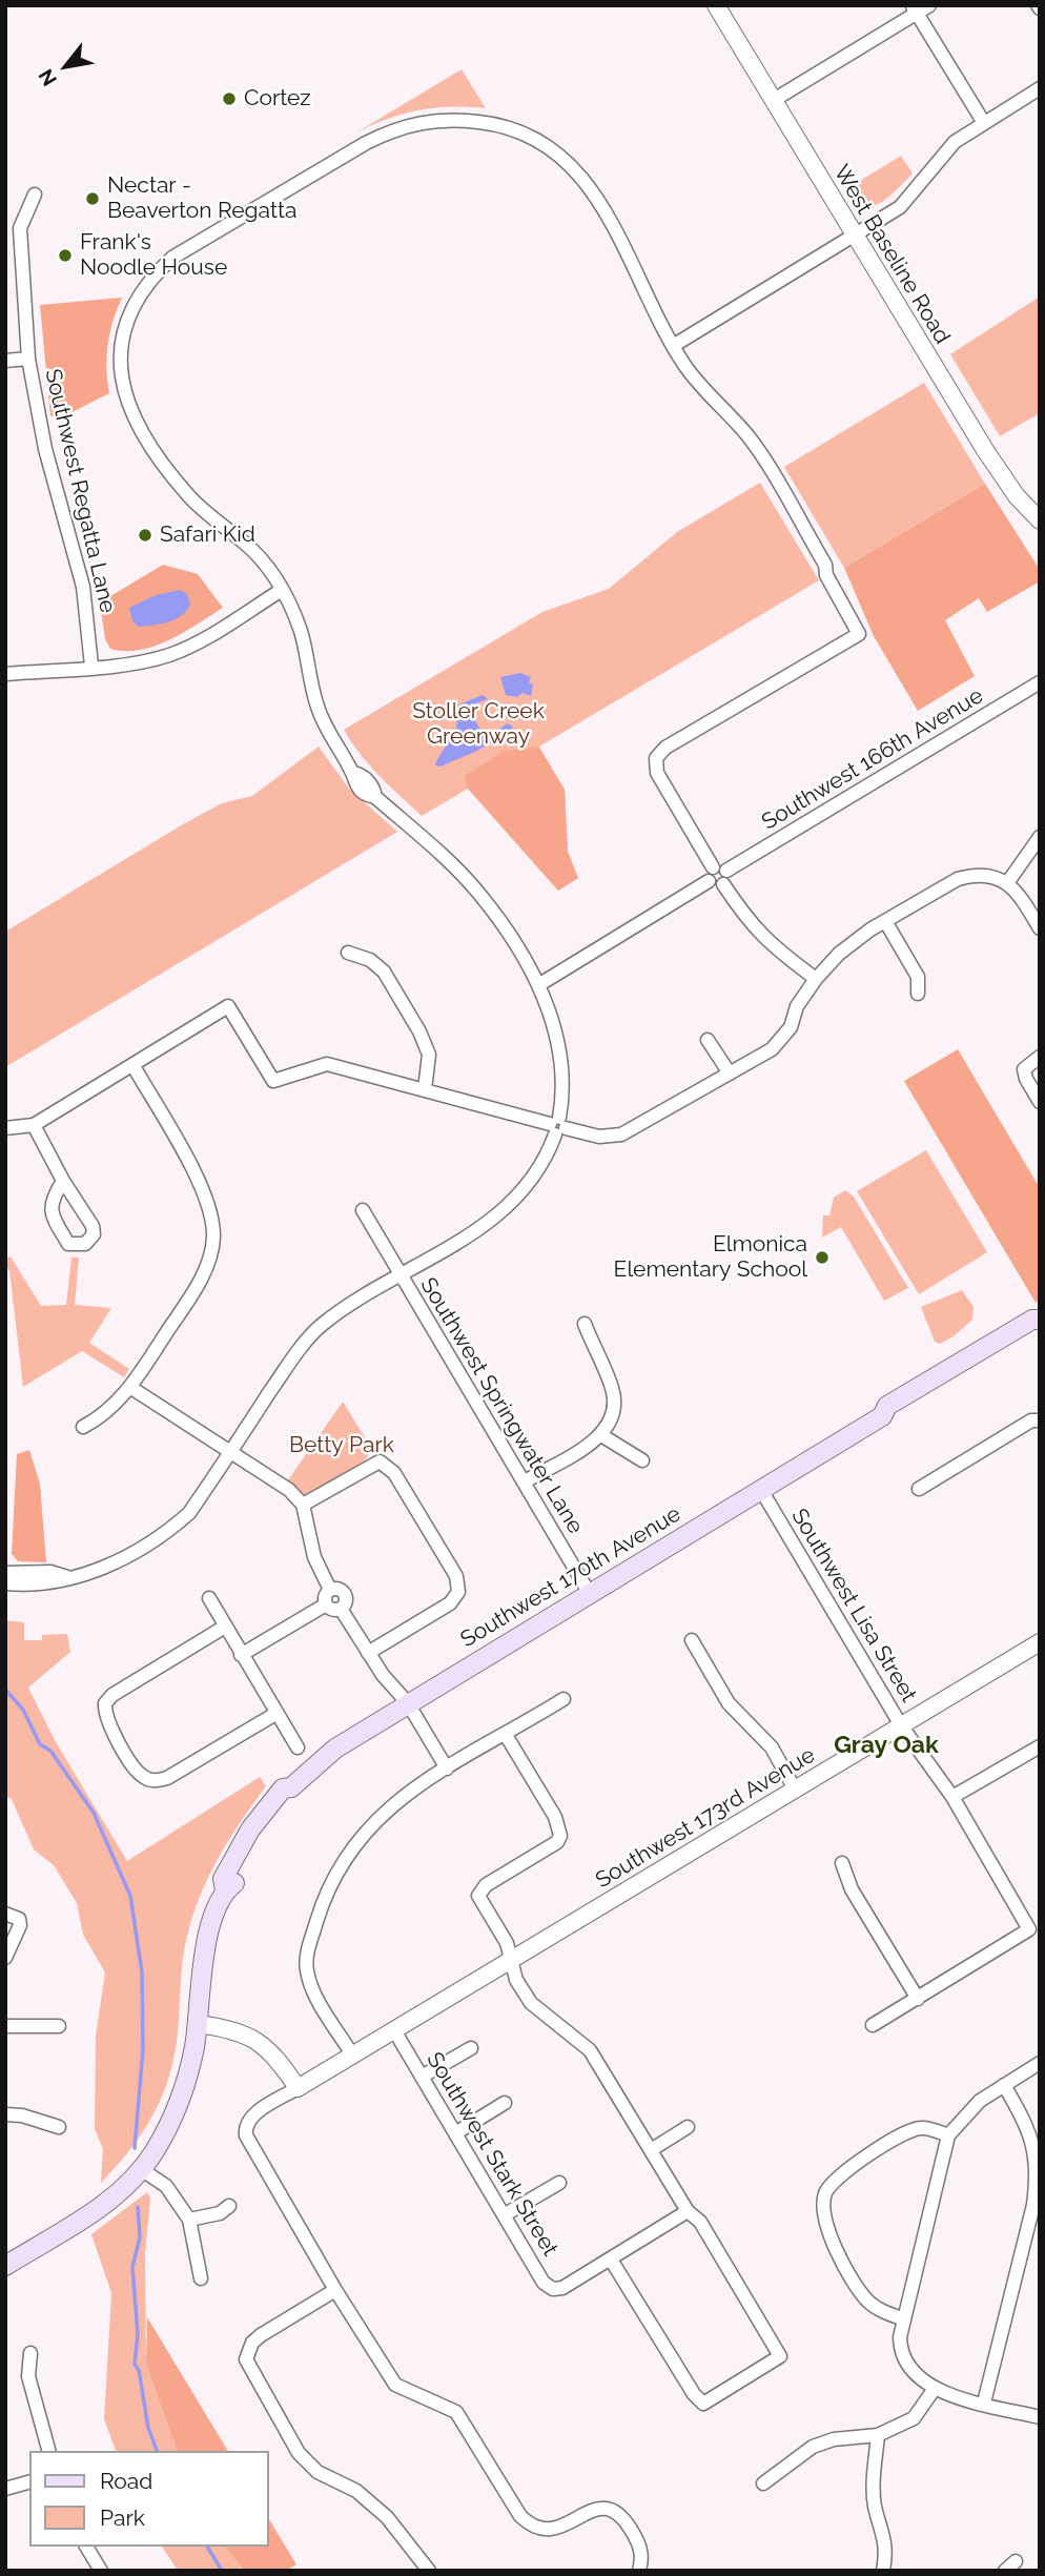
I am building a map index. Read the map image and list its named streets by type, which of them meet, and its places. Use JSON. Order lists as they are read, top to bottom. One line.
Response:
{"streets":{"main road":["Southwest 170th Avenue"],"street":["West Baseline Road","Southwest Regatta Lane","Southwest 166th Avenue","Southwest Springwater Lane","Southwest Lisa Street","Southwest 173rd Avenue","Southwest Stark Street"]},"crossings":[["Southwest Springwater Lane","Southwest 170th Avenue"],["Southwest 170th Avenue","Southwest Lisa Street"],["Southwest Lisa Street","Southwest 173rd Avenue"],["Southwest 173rd Avenue","Southwest Stark Street"]],"districts":["Gray Oak"],"parks":["Stoller Creek Greenway","Betty Park"],"places":["Cortez","Nectar - Beaverton Regatta","Frank's Noodle House","Safari Kid","Elmonica Elementary School"],"legend":["Road","Park"],"north":"bottom left"}
